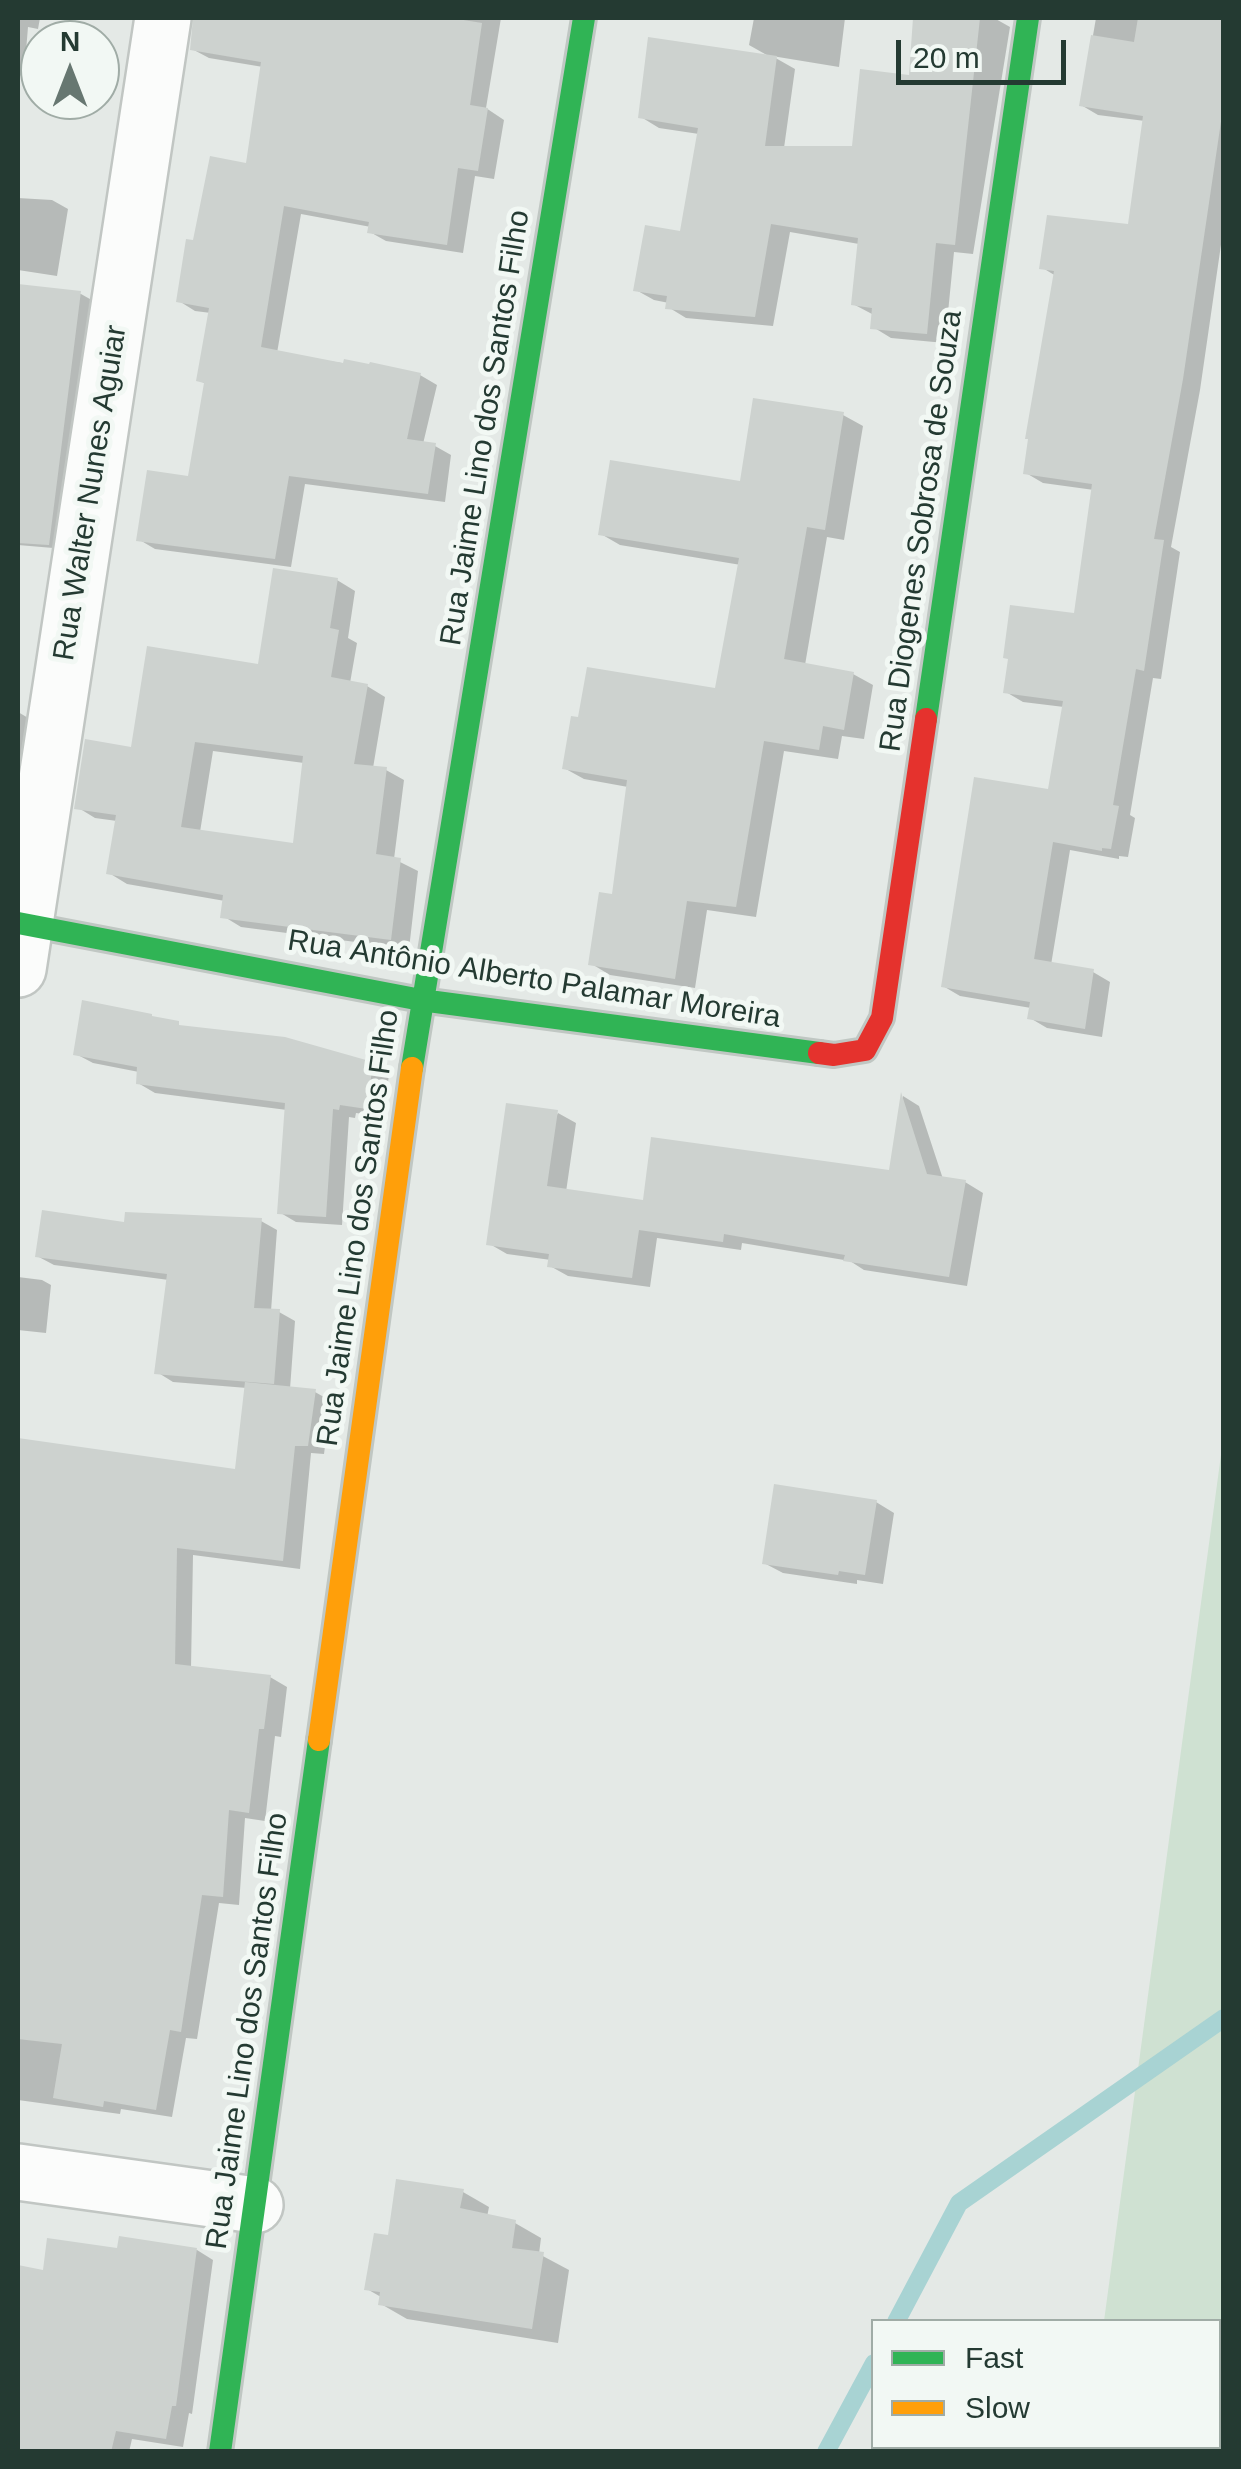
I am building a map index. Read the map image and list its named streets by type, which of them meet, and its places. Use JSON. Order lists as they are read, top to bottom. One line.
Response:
{"streets":{"street":["Rua Jaime Lino dos Santos Filho","Rua Walter Nunes Aguiar","Rua Diogenes Sobrosa de Souza","Rua Antônio Alberto Palamar Moreira"]},"crossings":[["Rua Jaime Lino dos Santos Filho","Rua Antônio Alberto Palamar Moreira"],["Rua Walter Nunes Aguiar","Rua Antônio Alberto Palamar Moreira"],["Rua Diogenes Sobrosa de Souza","Rua Antônio Alberto Palamar Moreira"]],"legend":["Fast","Slow"],"scale_bar":"20 m","north":"top"}
